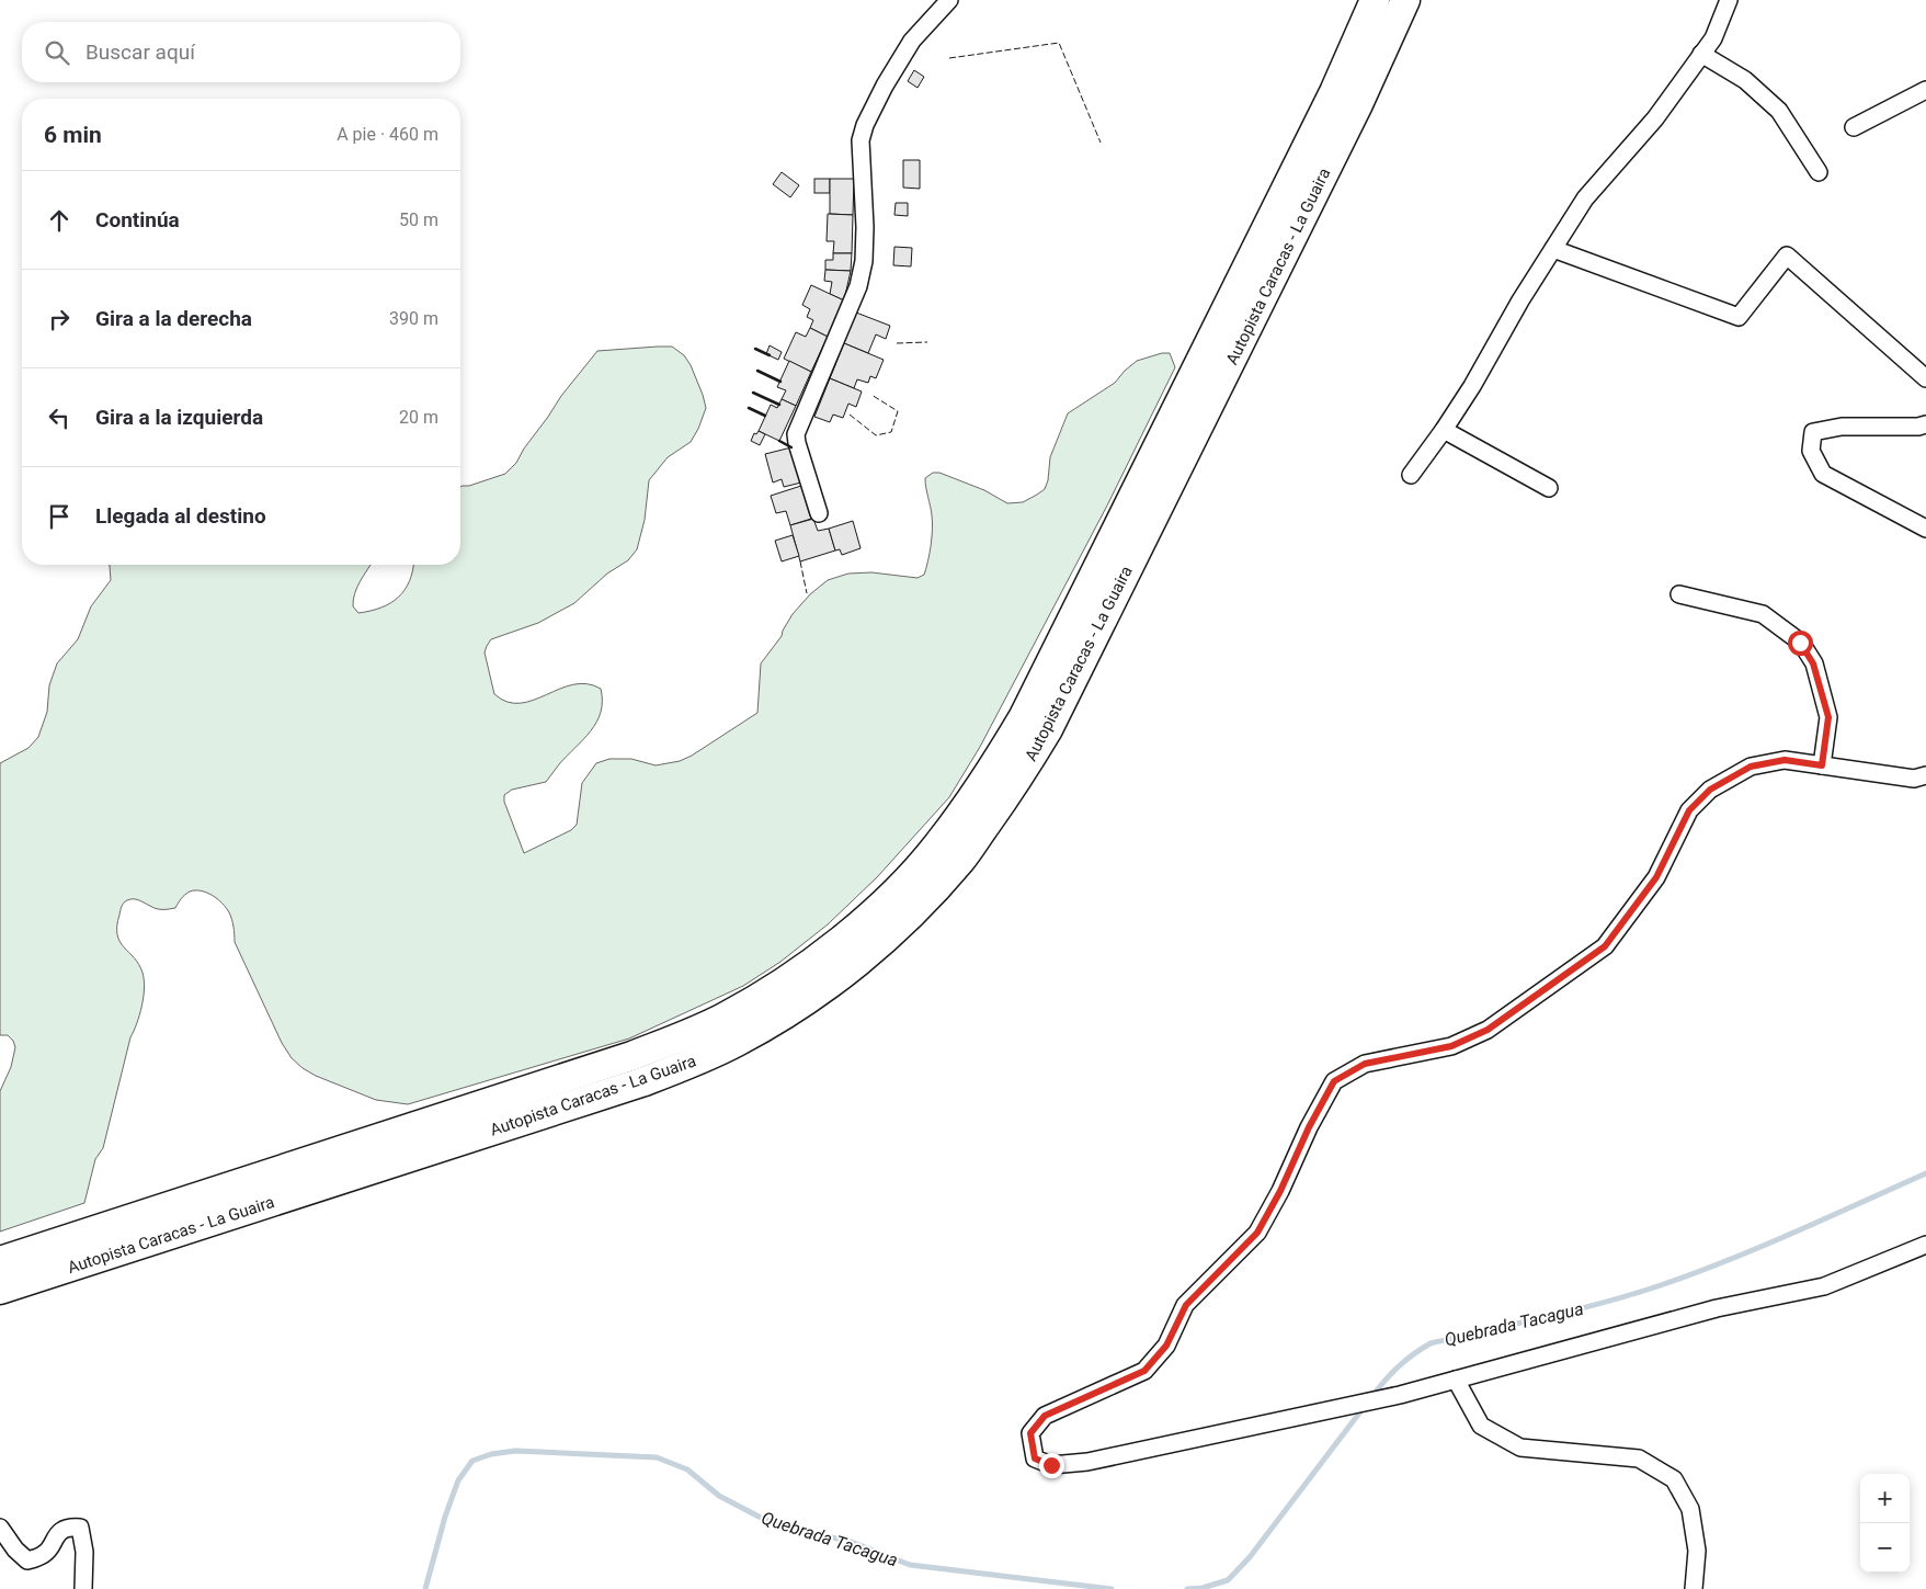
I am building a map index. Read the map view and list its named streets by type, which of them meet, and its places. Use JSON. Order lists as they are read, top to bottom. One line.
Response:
{"streets":{"highway":["Autopista Caracas - La Guaira"]},"water":["Quebrada Tacagua"],"page":{"search":"Buscar aquí","heading":["6 min","A pie · 460 m"],"list":[["Continúa","50 m"],["Gira a la derecha","390 m"],["Gira a la izquierda","20 m"],"Llegada al destino"],"map_buttons":["+","−"]}}
